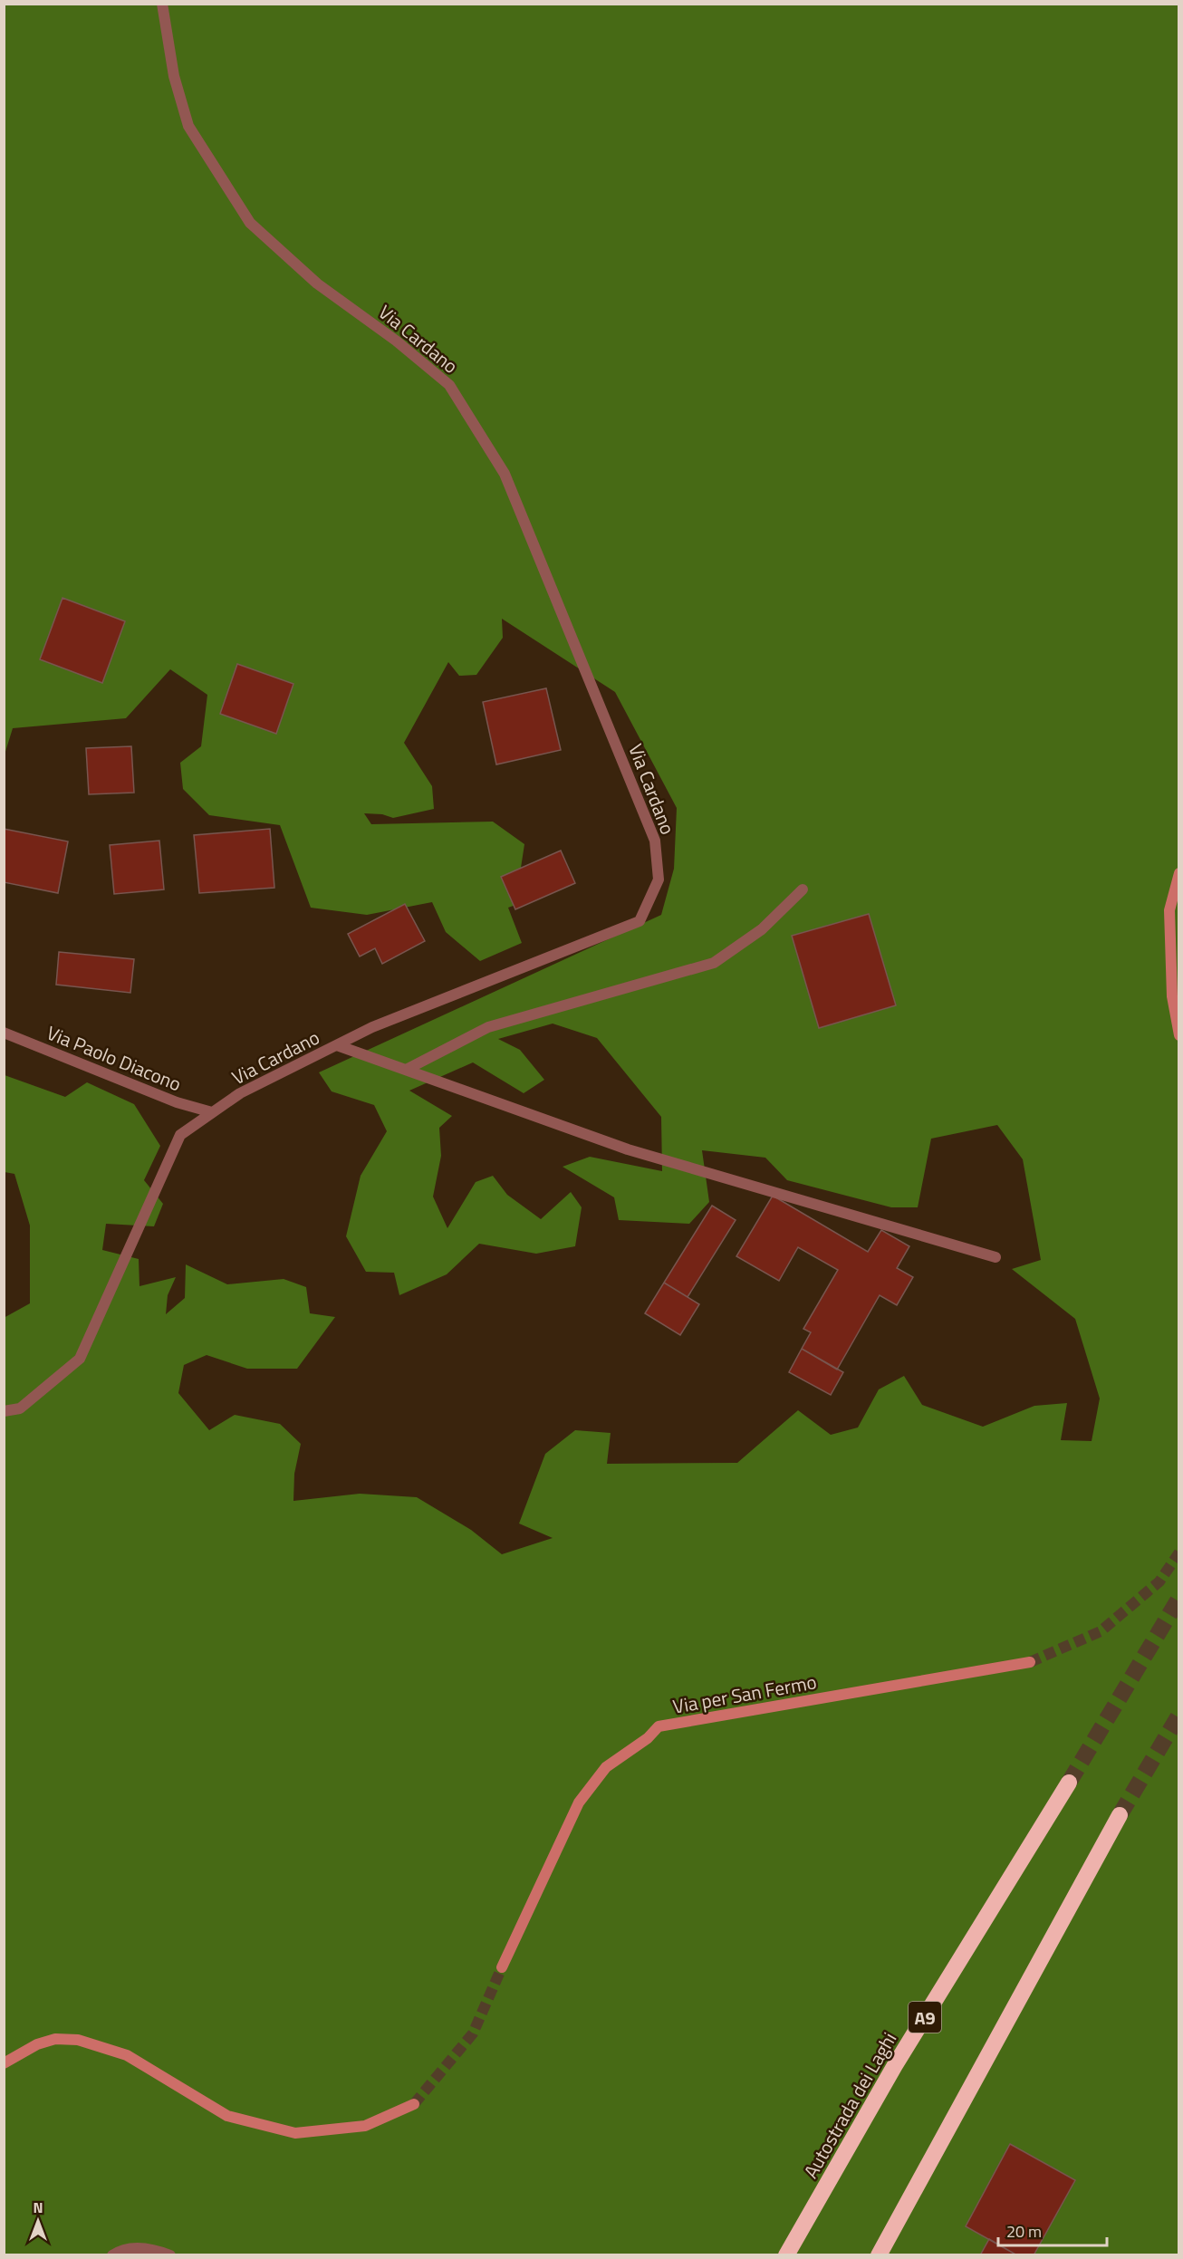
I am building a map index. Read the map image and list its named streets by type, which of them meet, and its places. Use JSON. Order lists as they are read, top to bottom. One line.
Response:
{"streets":{"highway":["A9","Autostrada dei Laghi"],"main road":["Via per San Fermo"],"street":["Via Cardano","Via Paolo Diacono"]},"crossings":[["Via Cardano","Via Paolo Diacono"]],"scale_bar":"20 m","north":"top"}
